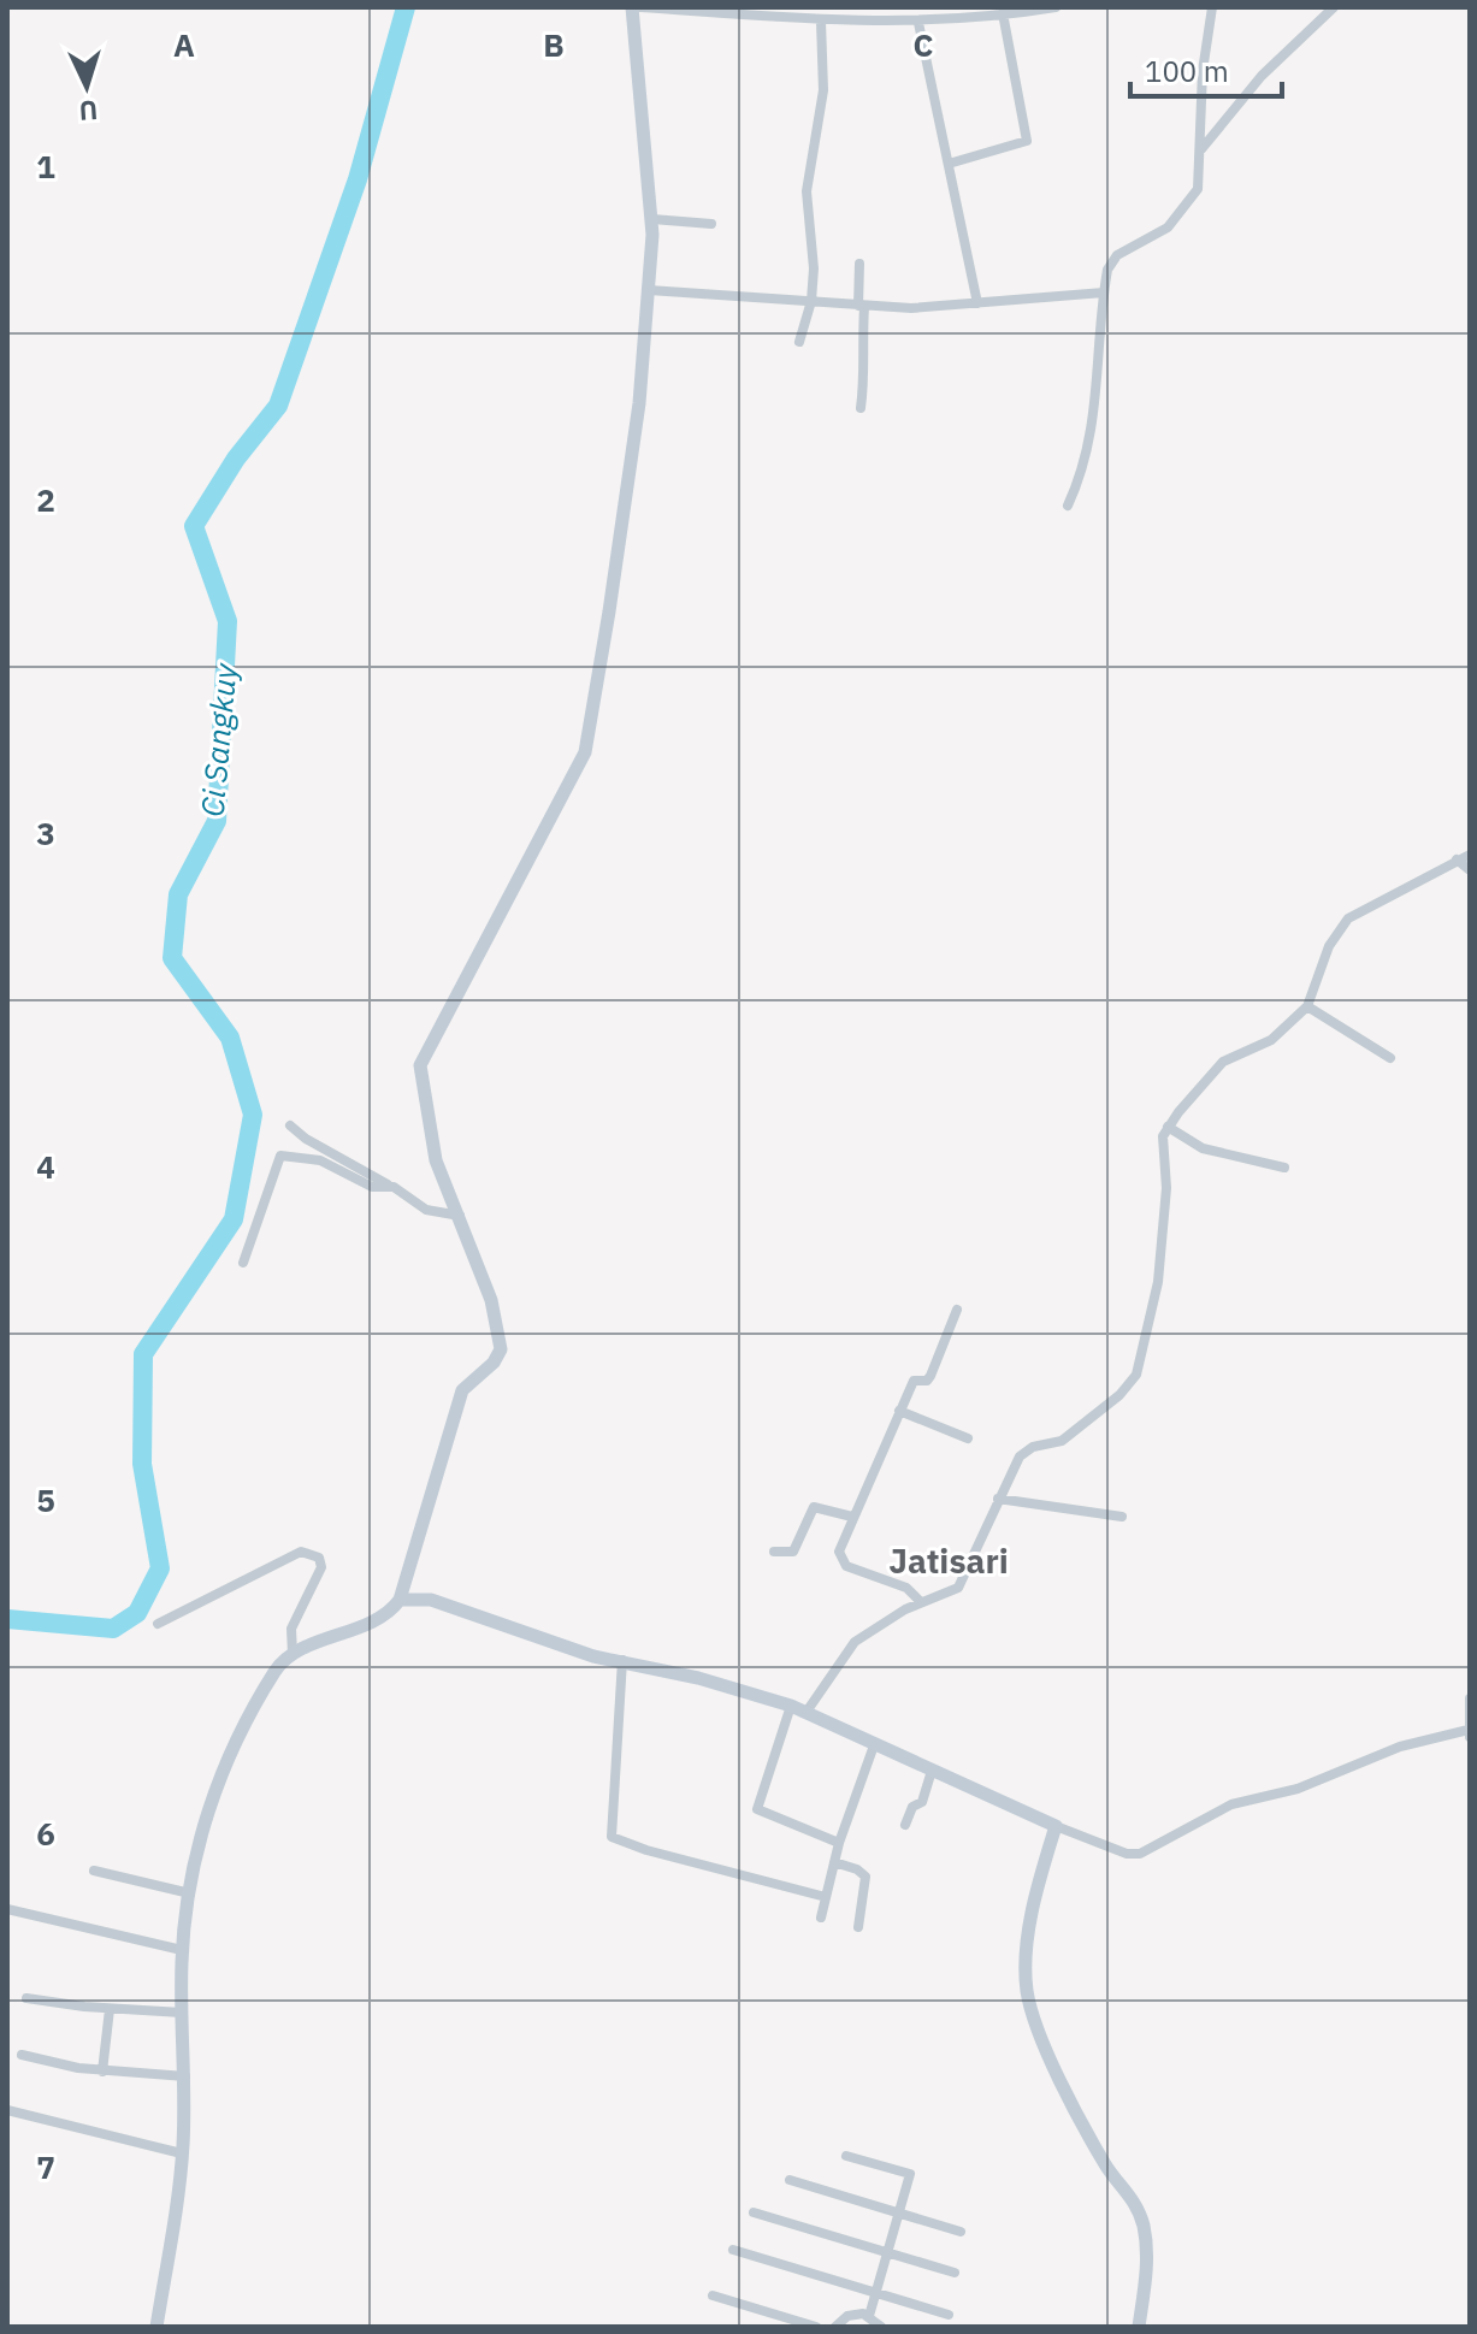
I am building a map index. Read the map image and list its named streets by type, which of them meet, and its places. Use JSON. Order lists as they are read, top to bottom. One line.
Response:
{"districts":["Jatisari"],"water":["Ci Sangkuy"],"scale_bar":"100 m","north":"bottom","grid":{"columns":["A","B","C"],"rows":["1","2","3","4","5","6","7"]}}
